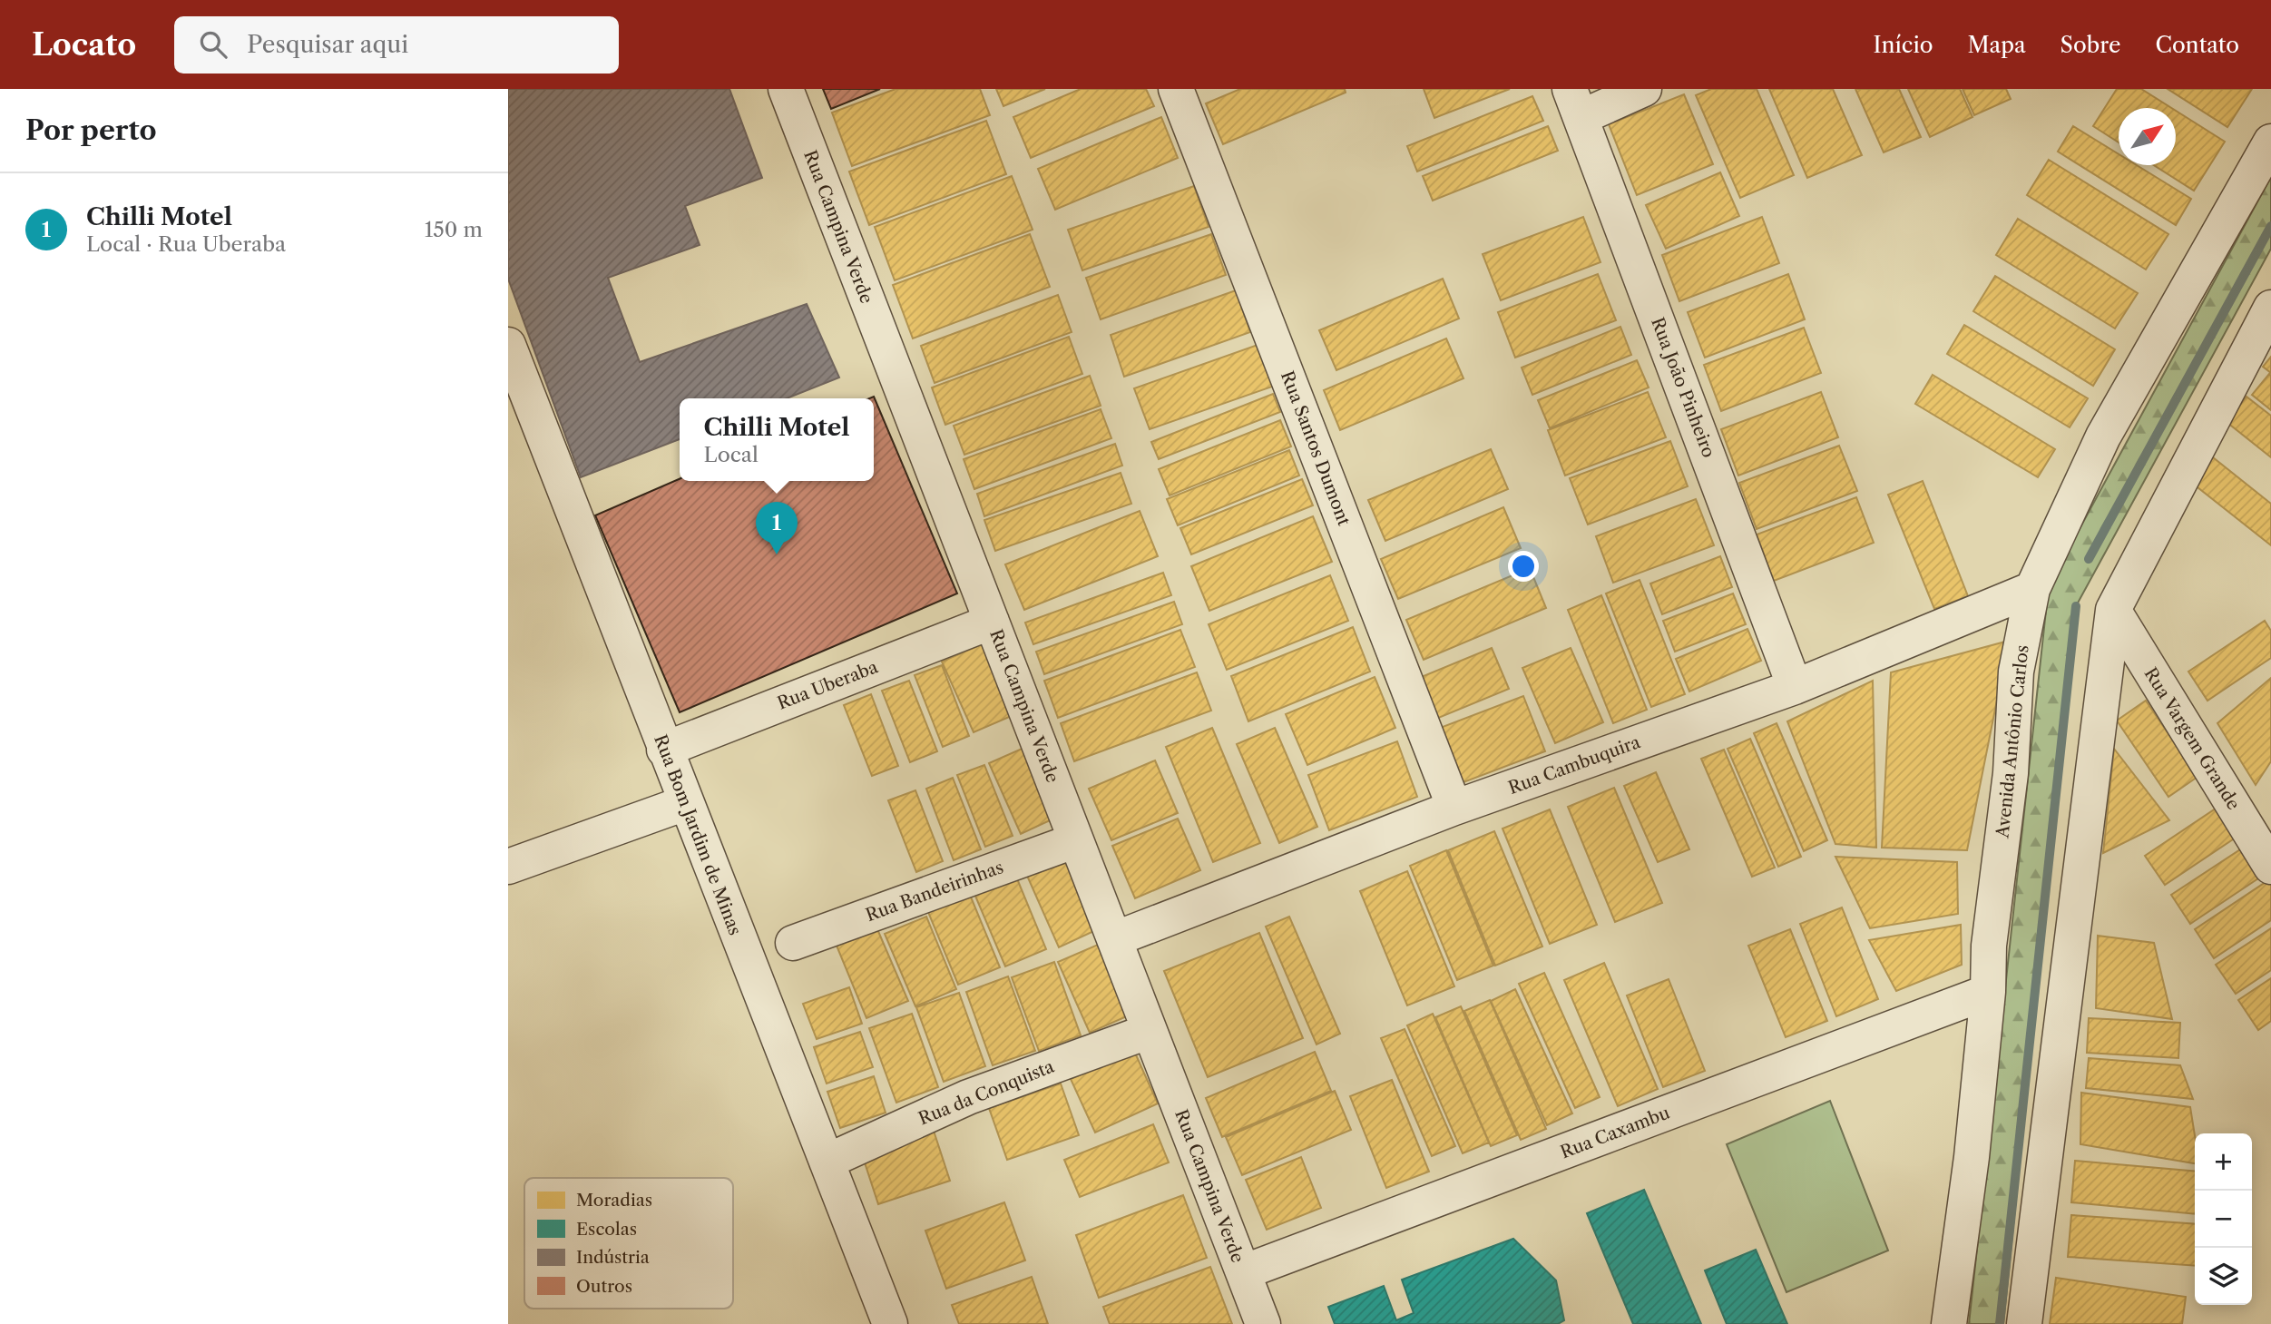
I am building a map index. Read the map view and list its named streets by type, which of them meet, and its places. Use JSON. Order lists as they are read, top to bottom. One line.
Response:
{"streets":{"street":["Rua Campina Verde","Rua João Pinheiro","Rua Santos Dumont","Rua Uberaba","Rua Vargem Grande","Avenida Antônio Carlos","Rua Cambuquira","Rua Bom Jardim de Minas","Rua Bandeirinhas","Rua da Conquista","Rua Caxambu"]},"crossings":[["Rua Campina Verde","Rua Uberaba"],["Rua Campina Verde","Rua Cambuquira"],["Rua Campina Verde","Rua Bandeirinhas"],["Rua Campina Verde","Rua da Conquista"],["Rua Campina Verde","Rua Caxambu"],["Rua João Pinheiro","Rua Cambuquira"],["Rua Santos Dumont","Rua Cambuquira"],["Rua Uberaba","Rua Bom Jardim de Minas"],["Avenida Antônio Carlos","Rua Cambuquira"],["Avenida Antônio Carlos","Rua Caxambu"],["Rua Bom Jardim de Minas","Rua da Conquista"]],"legend":["Moradias","Escolas","Indústria","Outros"],"north":"top right","page":{"header":"Locato","search":"Pesquisar aqui","nav":["Início","Mapa","Sobre","Contato"],"heading":"Por perto","list":[{"mark":"1","name":"Chilli Motel","note":"Local · Rua Uberaba","value":"150 m"}],"popup":["Chilli Motel","Local"],"pins":"1","map_buttons":["+","−"]}}
